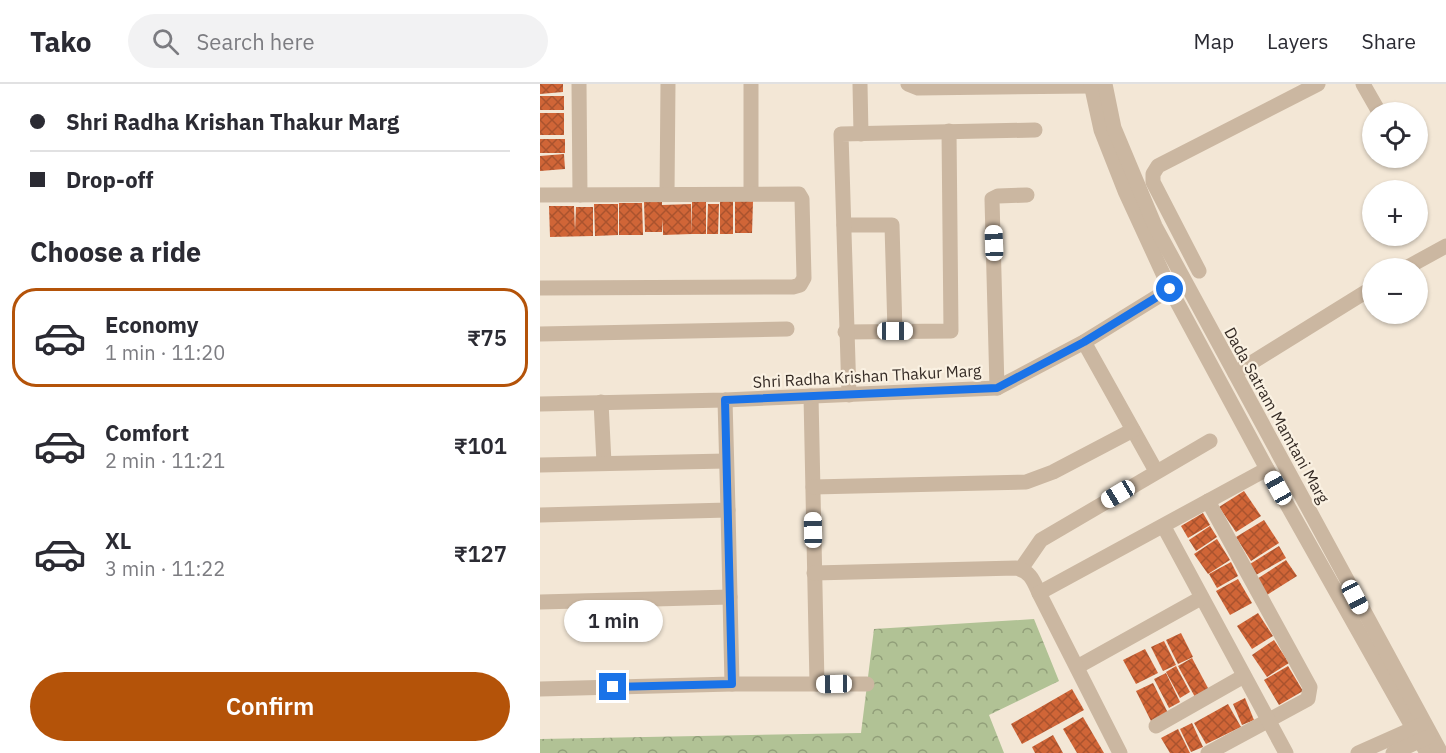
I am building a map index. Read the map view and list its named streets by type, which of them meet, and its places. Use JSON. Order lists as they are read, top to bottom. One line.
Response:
{"streets":{"street":["Shri Radha Krishan Thakur Marg","Dada Satram Mamtani Marg"]},"crossings":[["Shri Radha Krishan Thakur Marg","Dada Satram Mamtani Marg"]],"page":{"header":"Tako","search":"Search here","nav":["Map","Layers","Share"],"banner":["Shri Radha Krishan Thakur Marg","Drop-off"],"map_buttons":["+","−"],"heading":"Choose a ride","list":[{"name":"Economy","note":"1 min · 11:20","value":"₹75"},{"name":"Comfort","note":"2 min · 11:21","value":"₹101"},{"name":"XL","note":"3 min · 11:22","value":"₹127"}],"bubble":"1 min","buttons":"Confirm"}}
